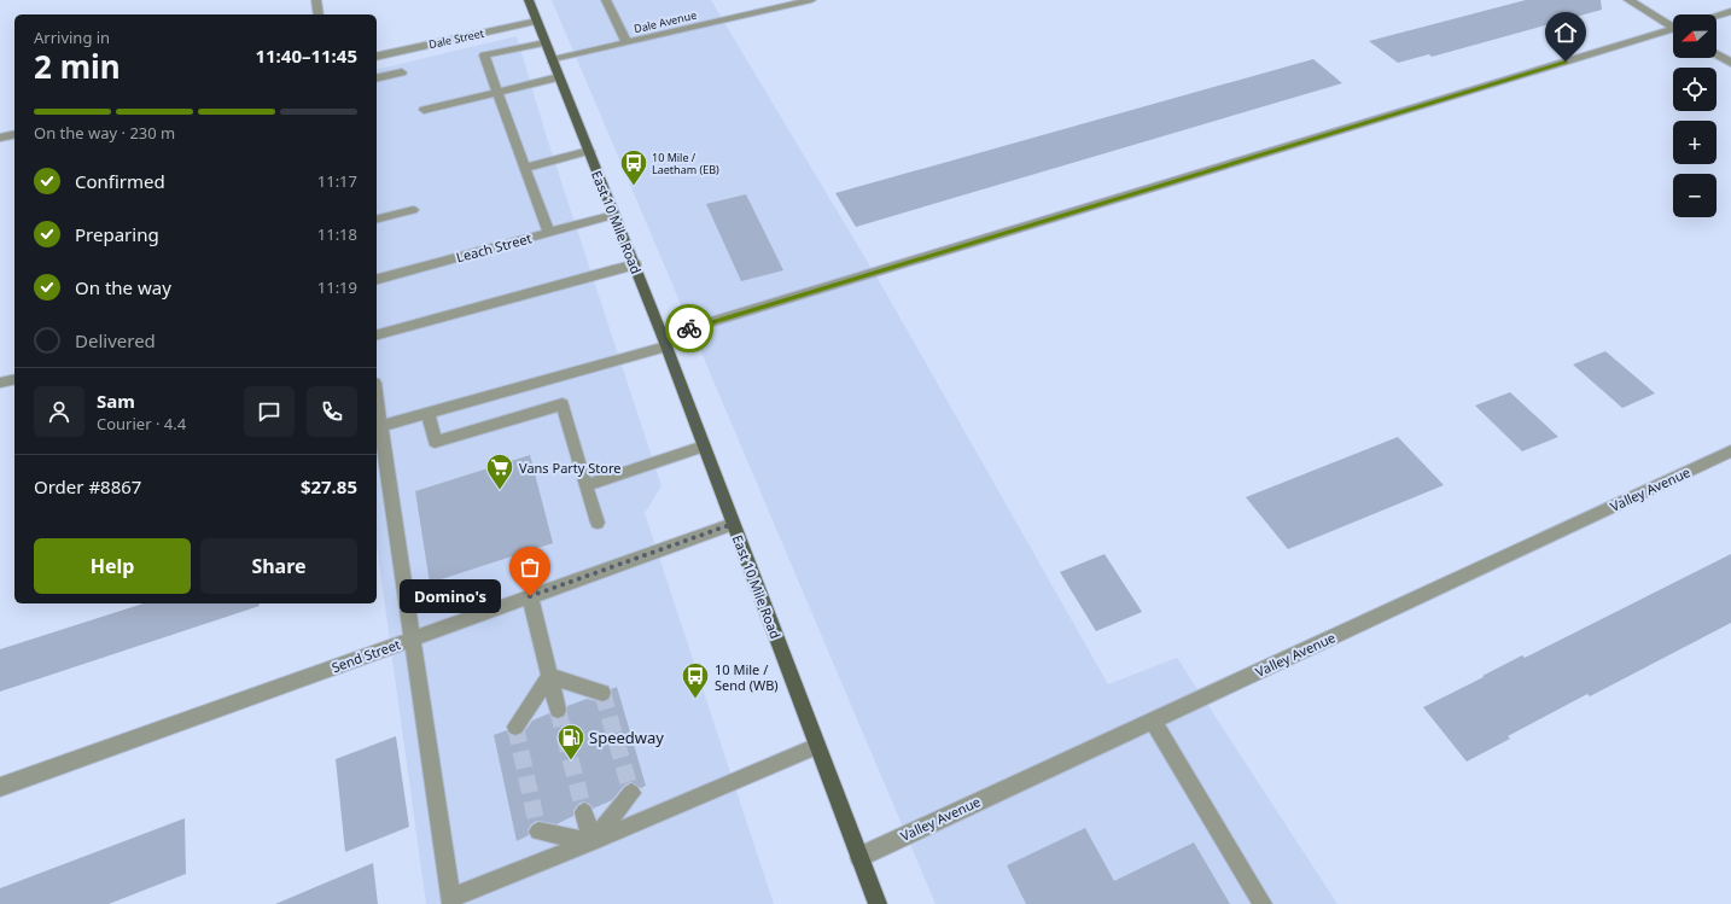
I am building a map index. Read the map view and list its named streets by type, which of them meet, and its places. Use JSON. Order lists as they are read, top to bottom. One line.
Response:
{"streets":{"main road":["East 10 Mile Road"],"street":["Dale Avenue","Dale Street","Leach Street","Valley Avenue","Send Street"]},"crossings":[["Dale Avenue","East 10 Mile Road"],["Dale Street","East 10 Mile Road"],["East 10 Mile Road","Leach Street"],["East 10 Mile Road","Valley Avenue"],["East 10 Mile Road","Send Street"]],"places":{"bus stop":["10 Mile / Laetham (EB)","10 Mile / Send (WB)"],"supermarket":["Vans Party Store"],"other":["Domino's"],"fuel station":["Speedway"]},"north":"left","page":{"map_buttons":["+","−"],"heading":["2 min","Arriving in","11:40–11:45"],"panel":["Sam","Courier · 4.4","Order #8867","$27.85"],"bar":"On the way · 230 m","list":[["Confirmed","11:17"],["Preparing","11:18"],["On the way","11:19"],"Delivered"],"buttons":["Help","Share"],"bubble":"Domino's"}}
